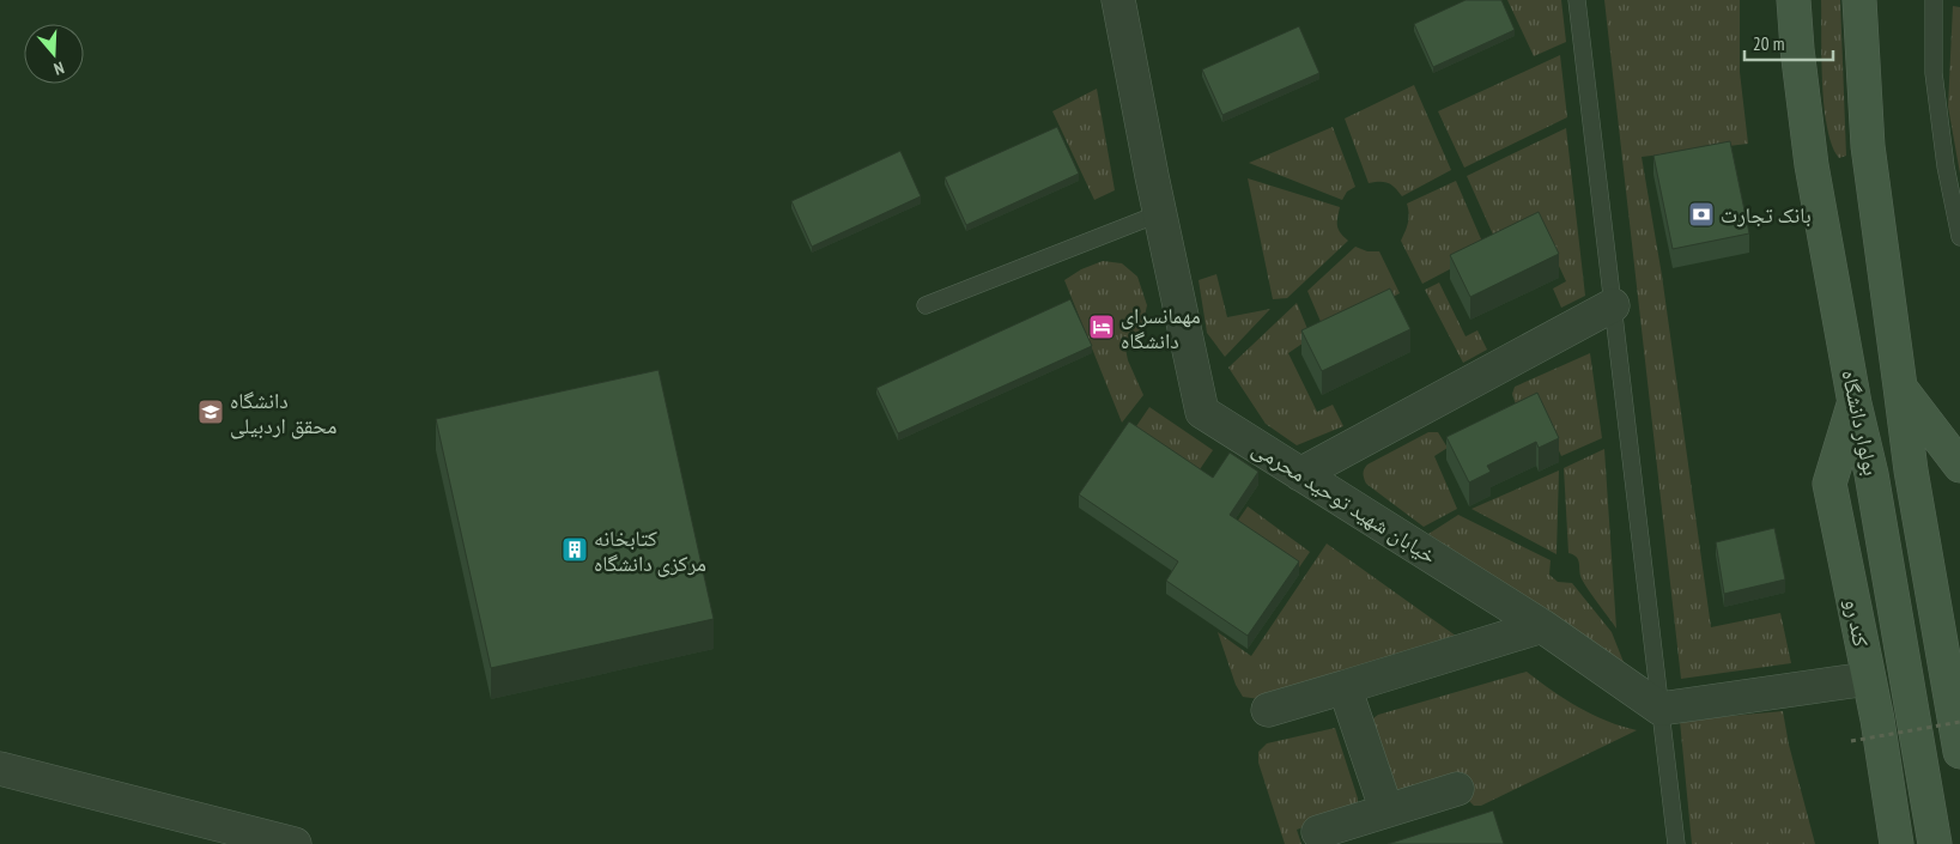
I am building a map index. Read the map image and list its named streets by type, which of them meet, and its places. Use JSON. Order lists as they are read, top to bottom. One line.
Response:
{"streets":{"main road":["بولوار دانشگاه","کند رو"],"street":["خیابان شهید توحید محرمی"]},"crossings":[["بولوار دانشگاه","کند رو"]],"places":{"bank":["بانک تجارت"],"hotel":["مهمانسرای دانشگاه"],"school or university":["دانشگاه محقق اردبیلی"],"building":["کتابخانه مرکزی دانشگاه"]},"scale_bar":"20 m","north":"bottom"}
